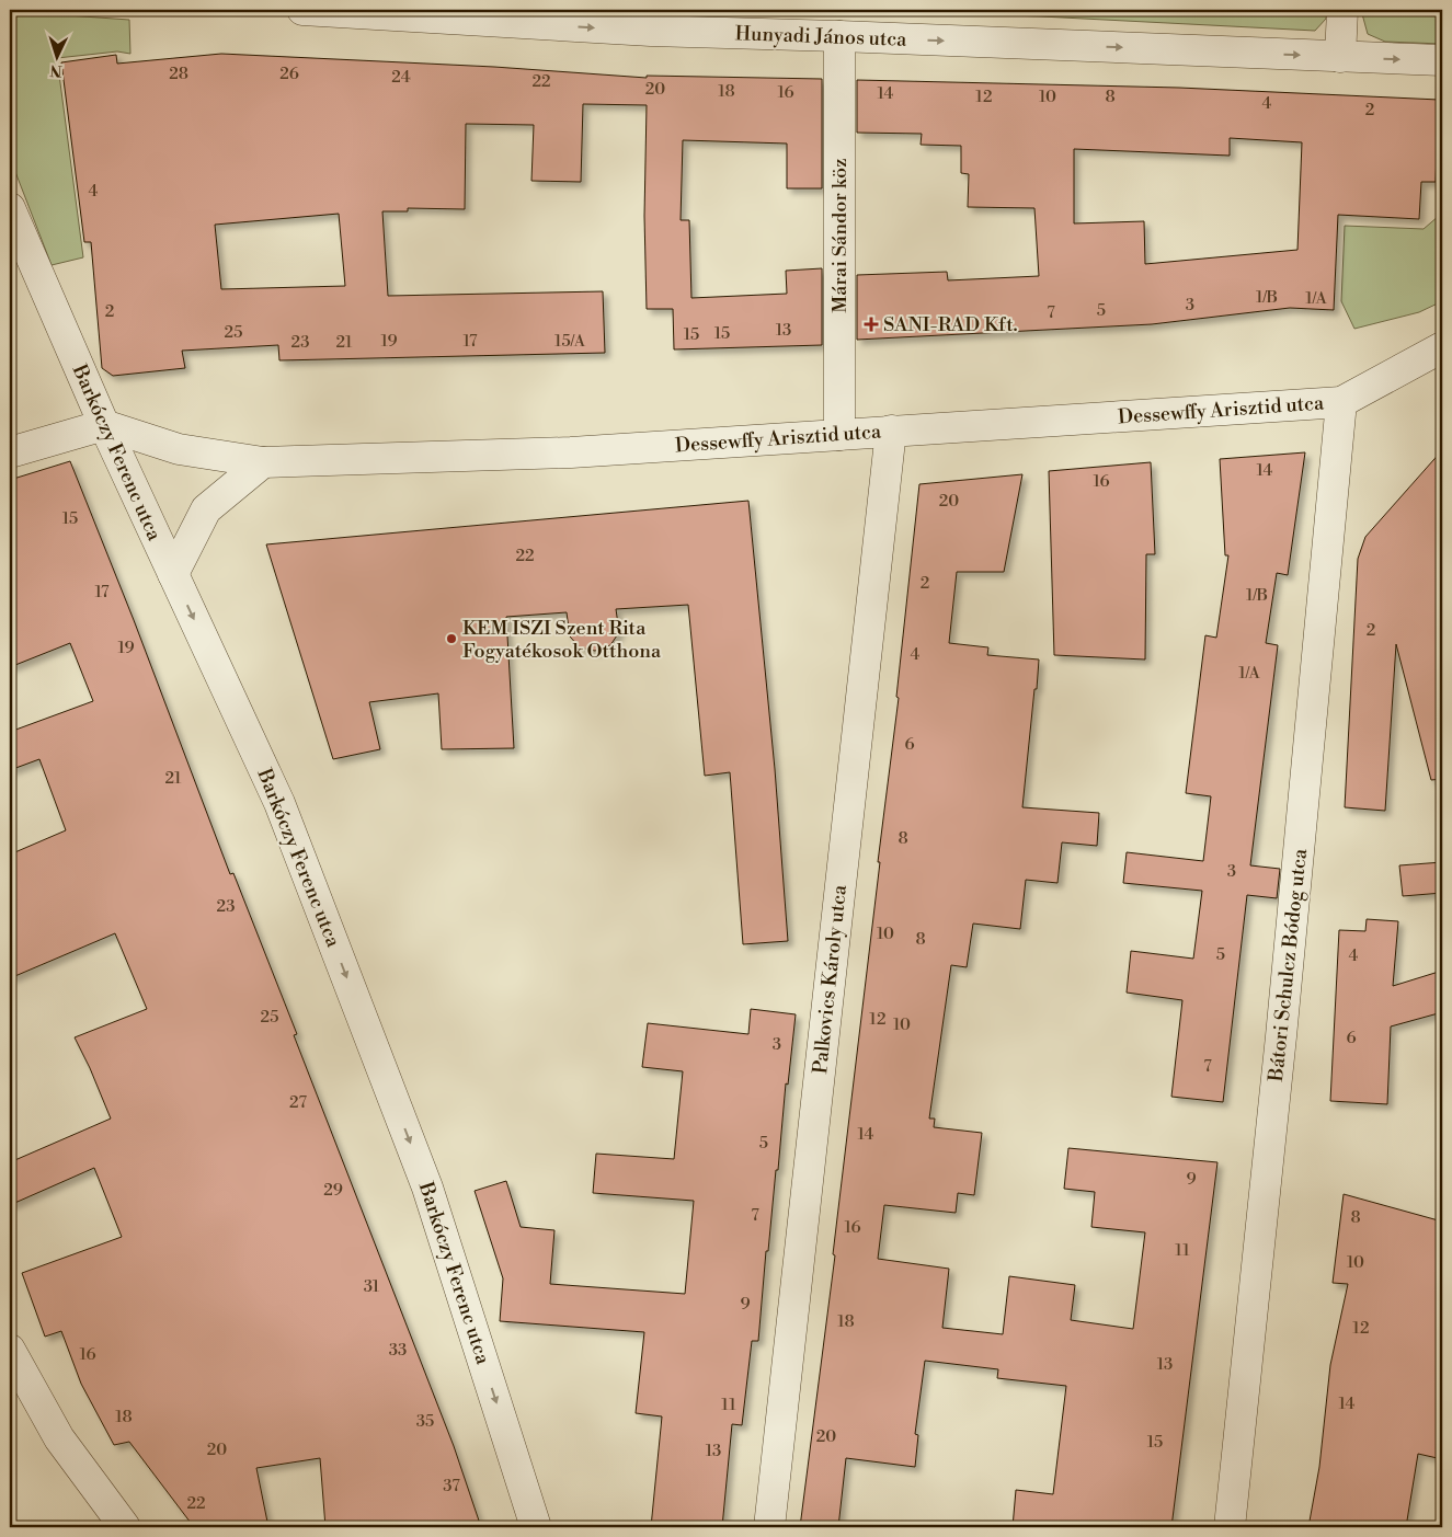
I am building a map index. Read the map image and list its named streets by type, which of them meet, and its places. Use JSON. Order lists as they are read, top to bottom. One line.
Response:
{"streets":{"street":["Hunyadi János utca","Márai Sándor köz","Dessewffy Arisztid utca","Barkóczy Ferenc utca","Bátori Schulcz Bódog utca","Palkovics Károly utca"]},"crossings":[["Hunyadi János utca","Márai Sándor köz"],["Márai Sándor köz","Dessewffy Arisztid utca"],["Dessewffy Arisztid utca","Barkóczy Ferenc utca"],["Dessewffy Arisztid utca","Bátori Schulcz Bódog utca"],["Dessewffy Arisztid utca","Palkovics Károly utca"]],"one_way":["Hunyadi János utca","Barkóczy Ferenc utca"],"places":{"health":["SANI-RAD Kft."],"other":["KEM ISZI Szent Rita Fogyatékosok Otthona"]},"house_numbers":["28","26","24","22","20","18","16","14","12","10","8","4","2","4","1/B","1/A","3","5","2","7","13","25","15","15","19","17","15/A","23","21","14","16","20","15","22","2","17","1/B","2","19","4","1/A","6","21","8","3","23","10","8","5","4","25","12","10","6","3","7","27","14","5","9","29","7","8","16","11","10","31","9","18","12","33","16","13","14","11","18","35","20","15","20","13","37","22"],"north":"bottom"}
